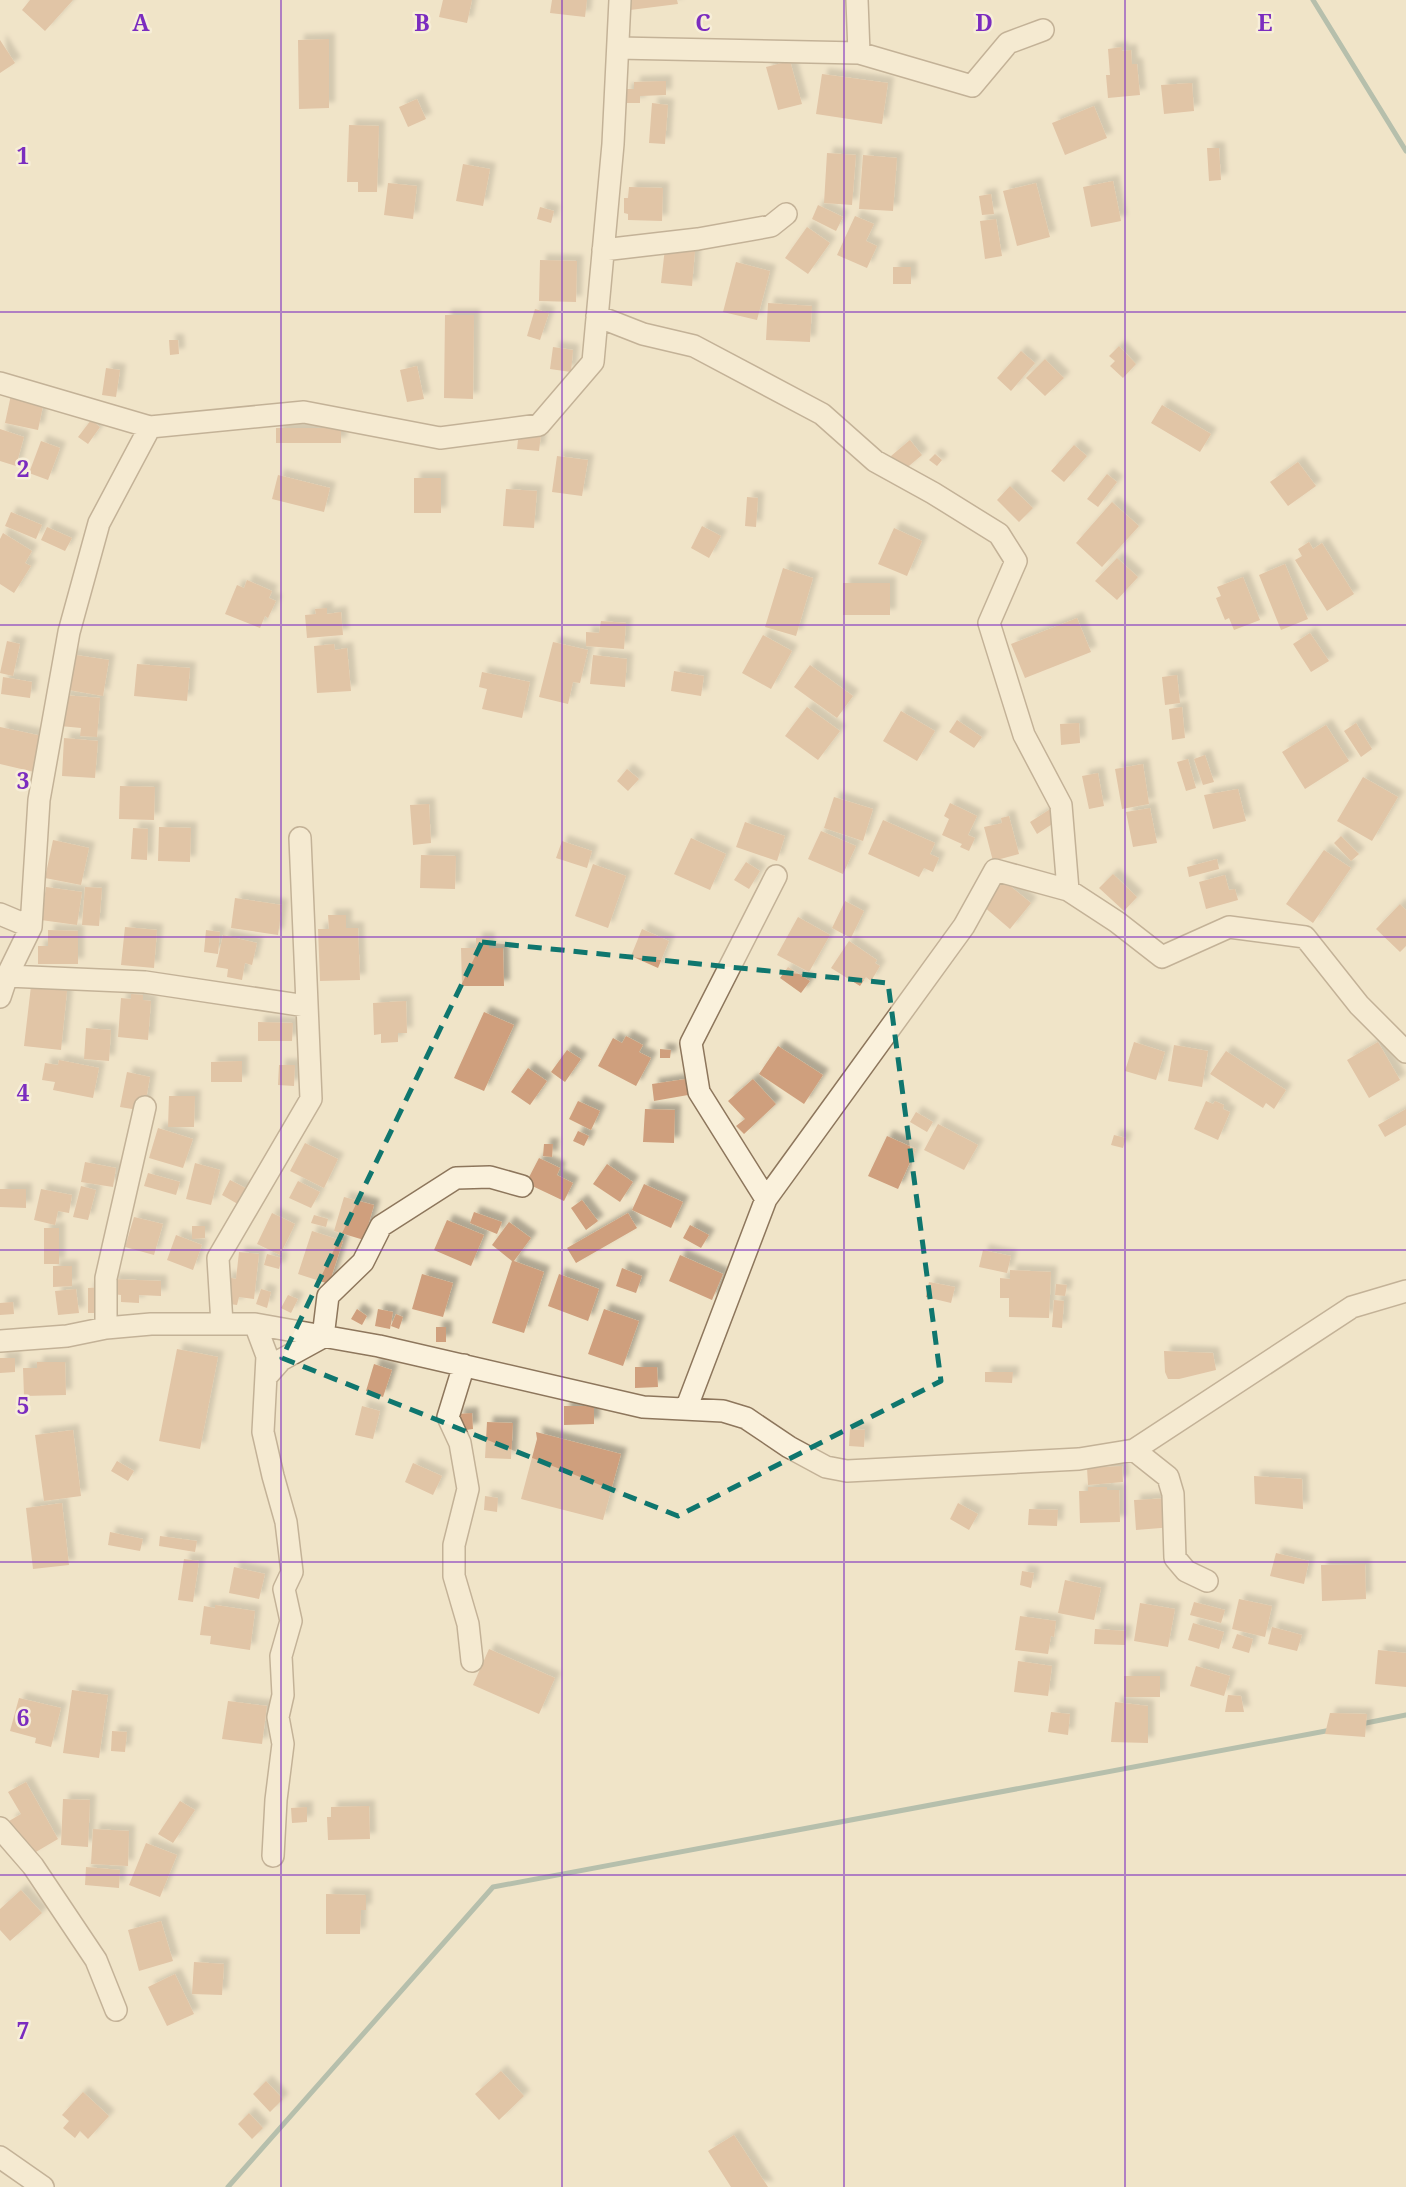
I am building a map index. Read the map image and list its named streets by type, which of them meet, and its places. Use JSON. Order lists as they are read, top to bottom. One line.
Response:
{"grid":{"columns":["A","B","C","D","E"],"rows":["1","2","3","4","5","6","7"]}}
